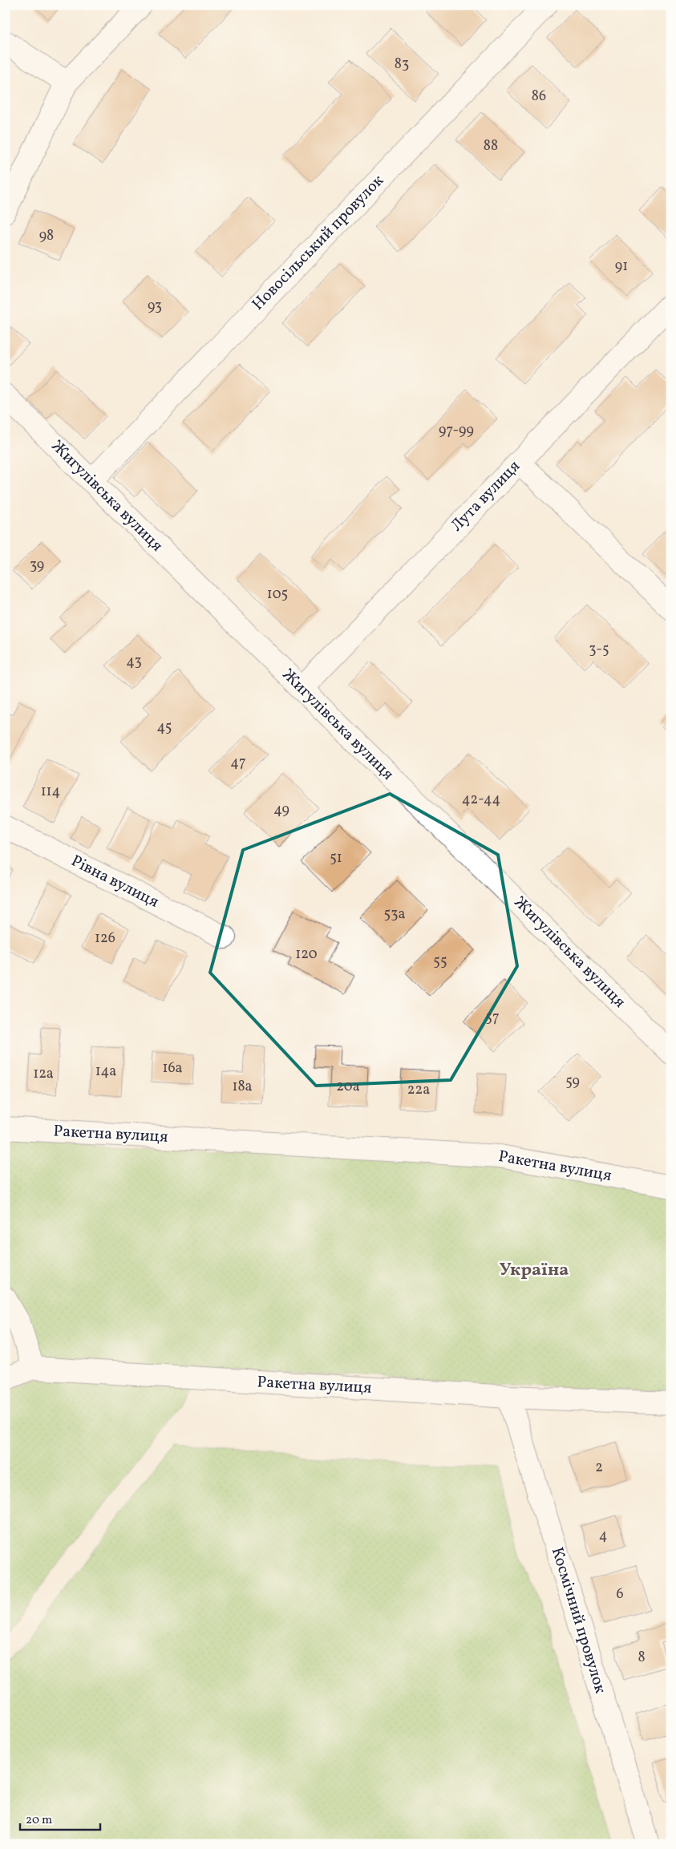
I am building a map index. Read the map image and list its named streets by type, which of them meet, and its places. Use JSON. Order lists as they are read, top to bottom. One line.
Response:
{"streets":{"street":["Новосільський провулок","Жигулівська вулиця","Лута вулиця","Рівна вулиця","Ракетна вулиця","Космічний провулок"]},"crossings":[["Новосільський провулок","Жигулівська вулиця"],["Жигулівська вулиця","Лута вулиця"],["Ракетна вулиця","Космічний провулок"]],"districts":["Україна"],"house_numbers":["83","86","88","98","91","93","97-99","39","105","3-5","43","45","47","114","42-44","49","51","53а","126","120","55","57","16а","14а","12а","59","18а","20а","22а","2","4","6","8"],"scale_bar":"20 m"}
